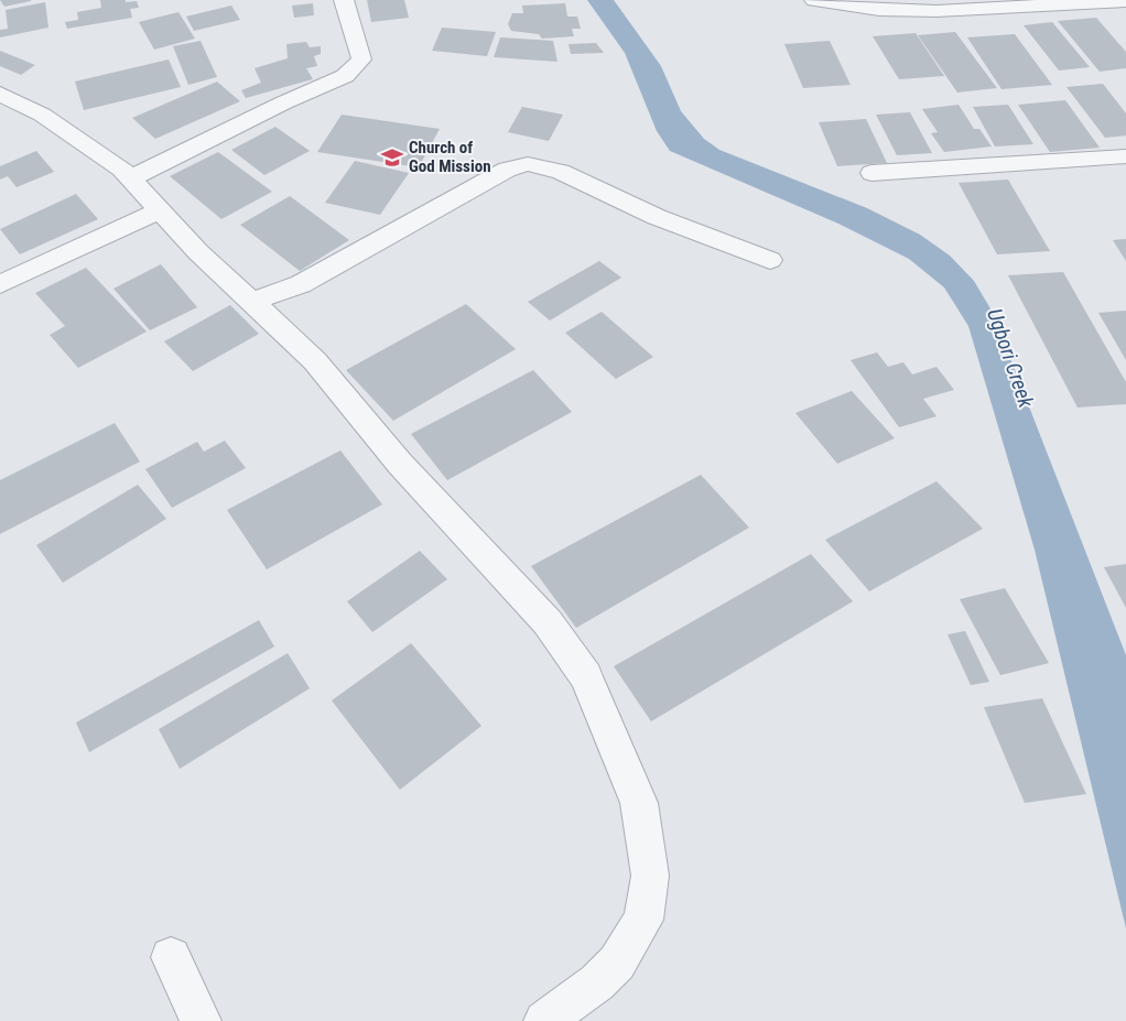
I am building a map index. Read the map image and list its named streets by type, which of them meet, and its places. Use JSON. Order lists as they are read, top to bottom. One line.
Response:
{"water":["Ugbori Creek"],"places":{"school or university":["Church of God Mission"]}}
